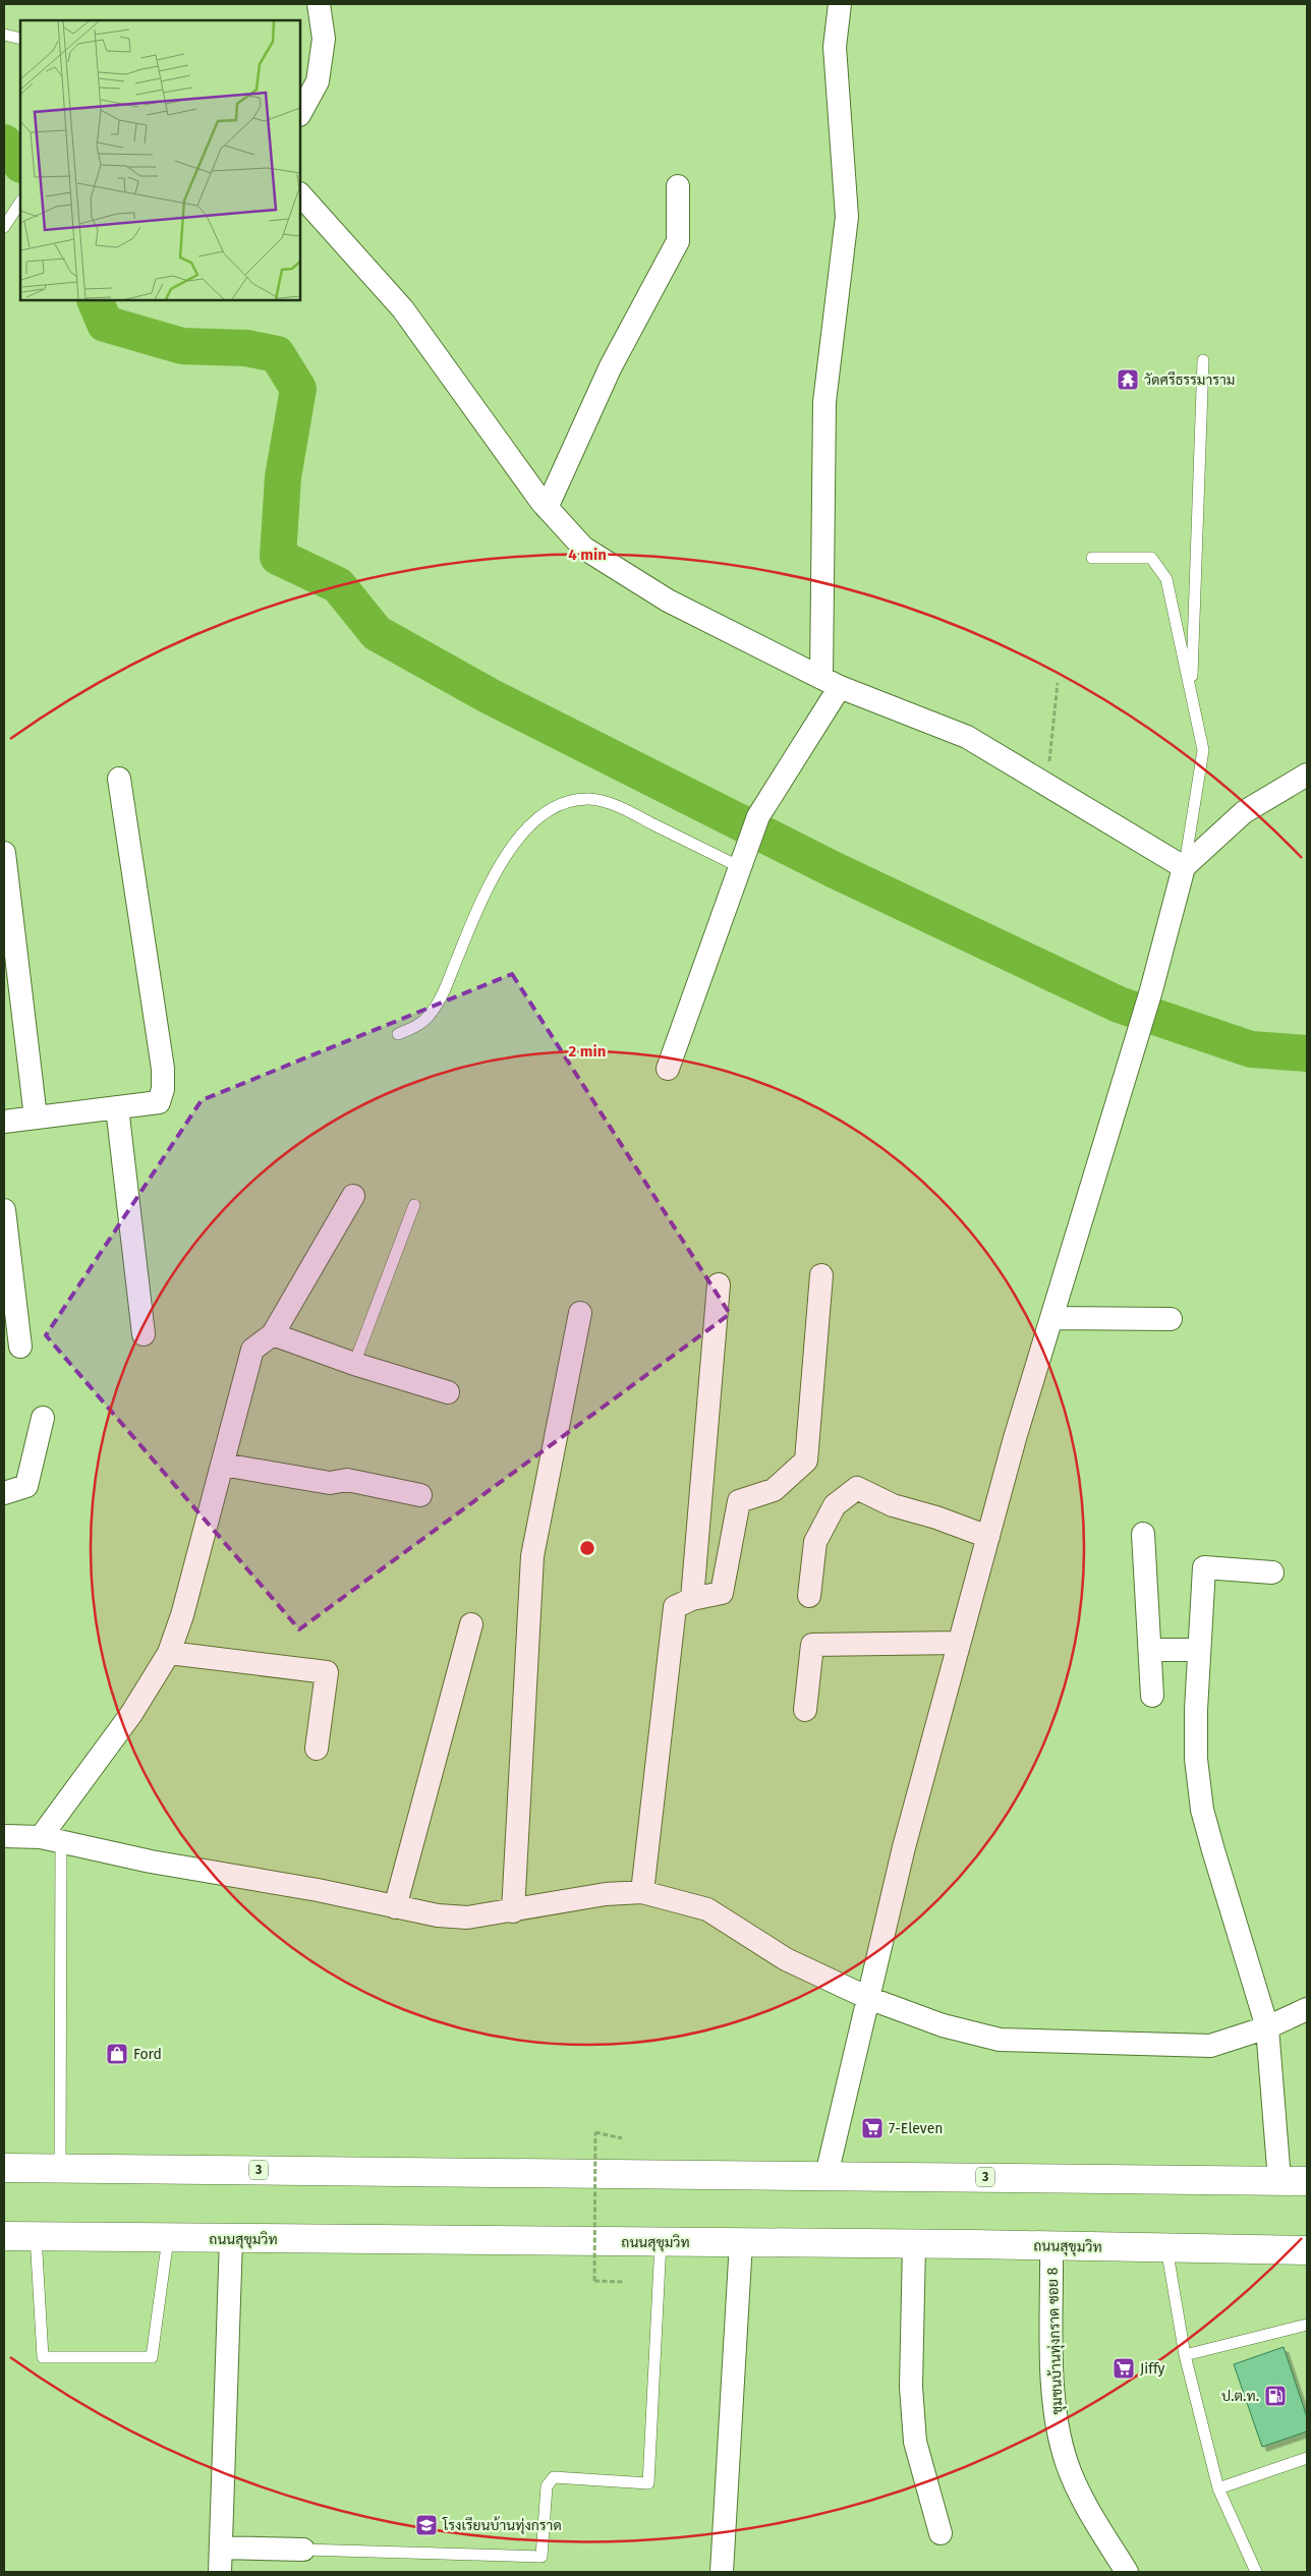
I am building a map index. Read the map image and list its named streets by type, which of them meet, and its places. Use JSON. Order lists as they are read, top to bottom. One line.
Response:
{"streets":{"highway":["3","ถนนสุขุมวิท"],"street":["ชุมชนบ้านทุ่งกราด ซอย 8"]},"crossings":[["ถนนสุขุมวิท","ชุมชนบ้านทุ่งกราด ซอย 8"]],"places":{"temple":["วัดศรีธรรมาราม"],"shop":["Ford"],"supermarket":["7-Eleven","Jiffy"],"fuel station":["ป.ต.ท."],"school or university":["โรงเรียนบ้านทุ่งกราด"]},"rings":["4 min","2 min"]}
